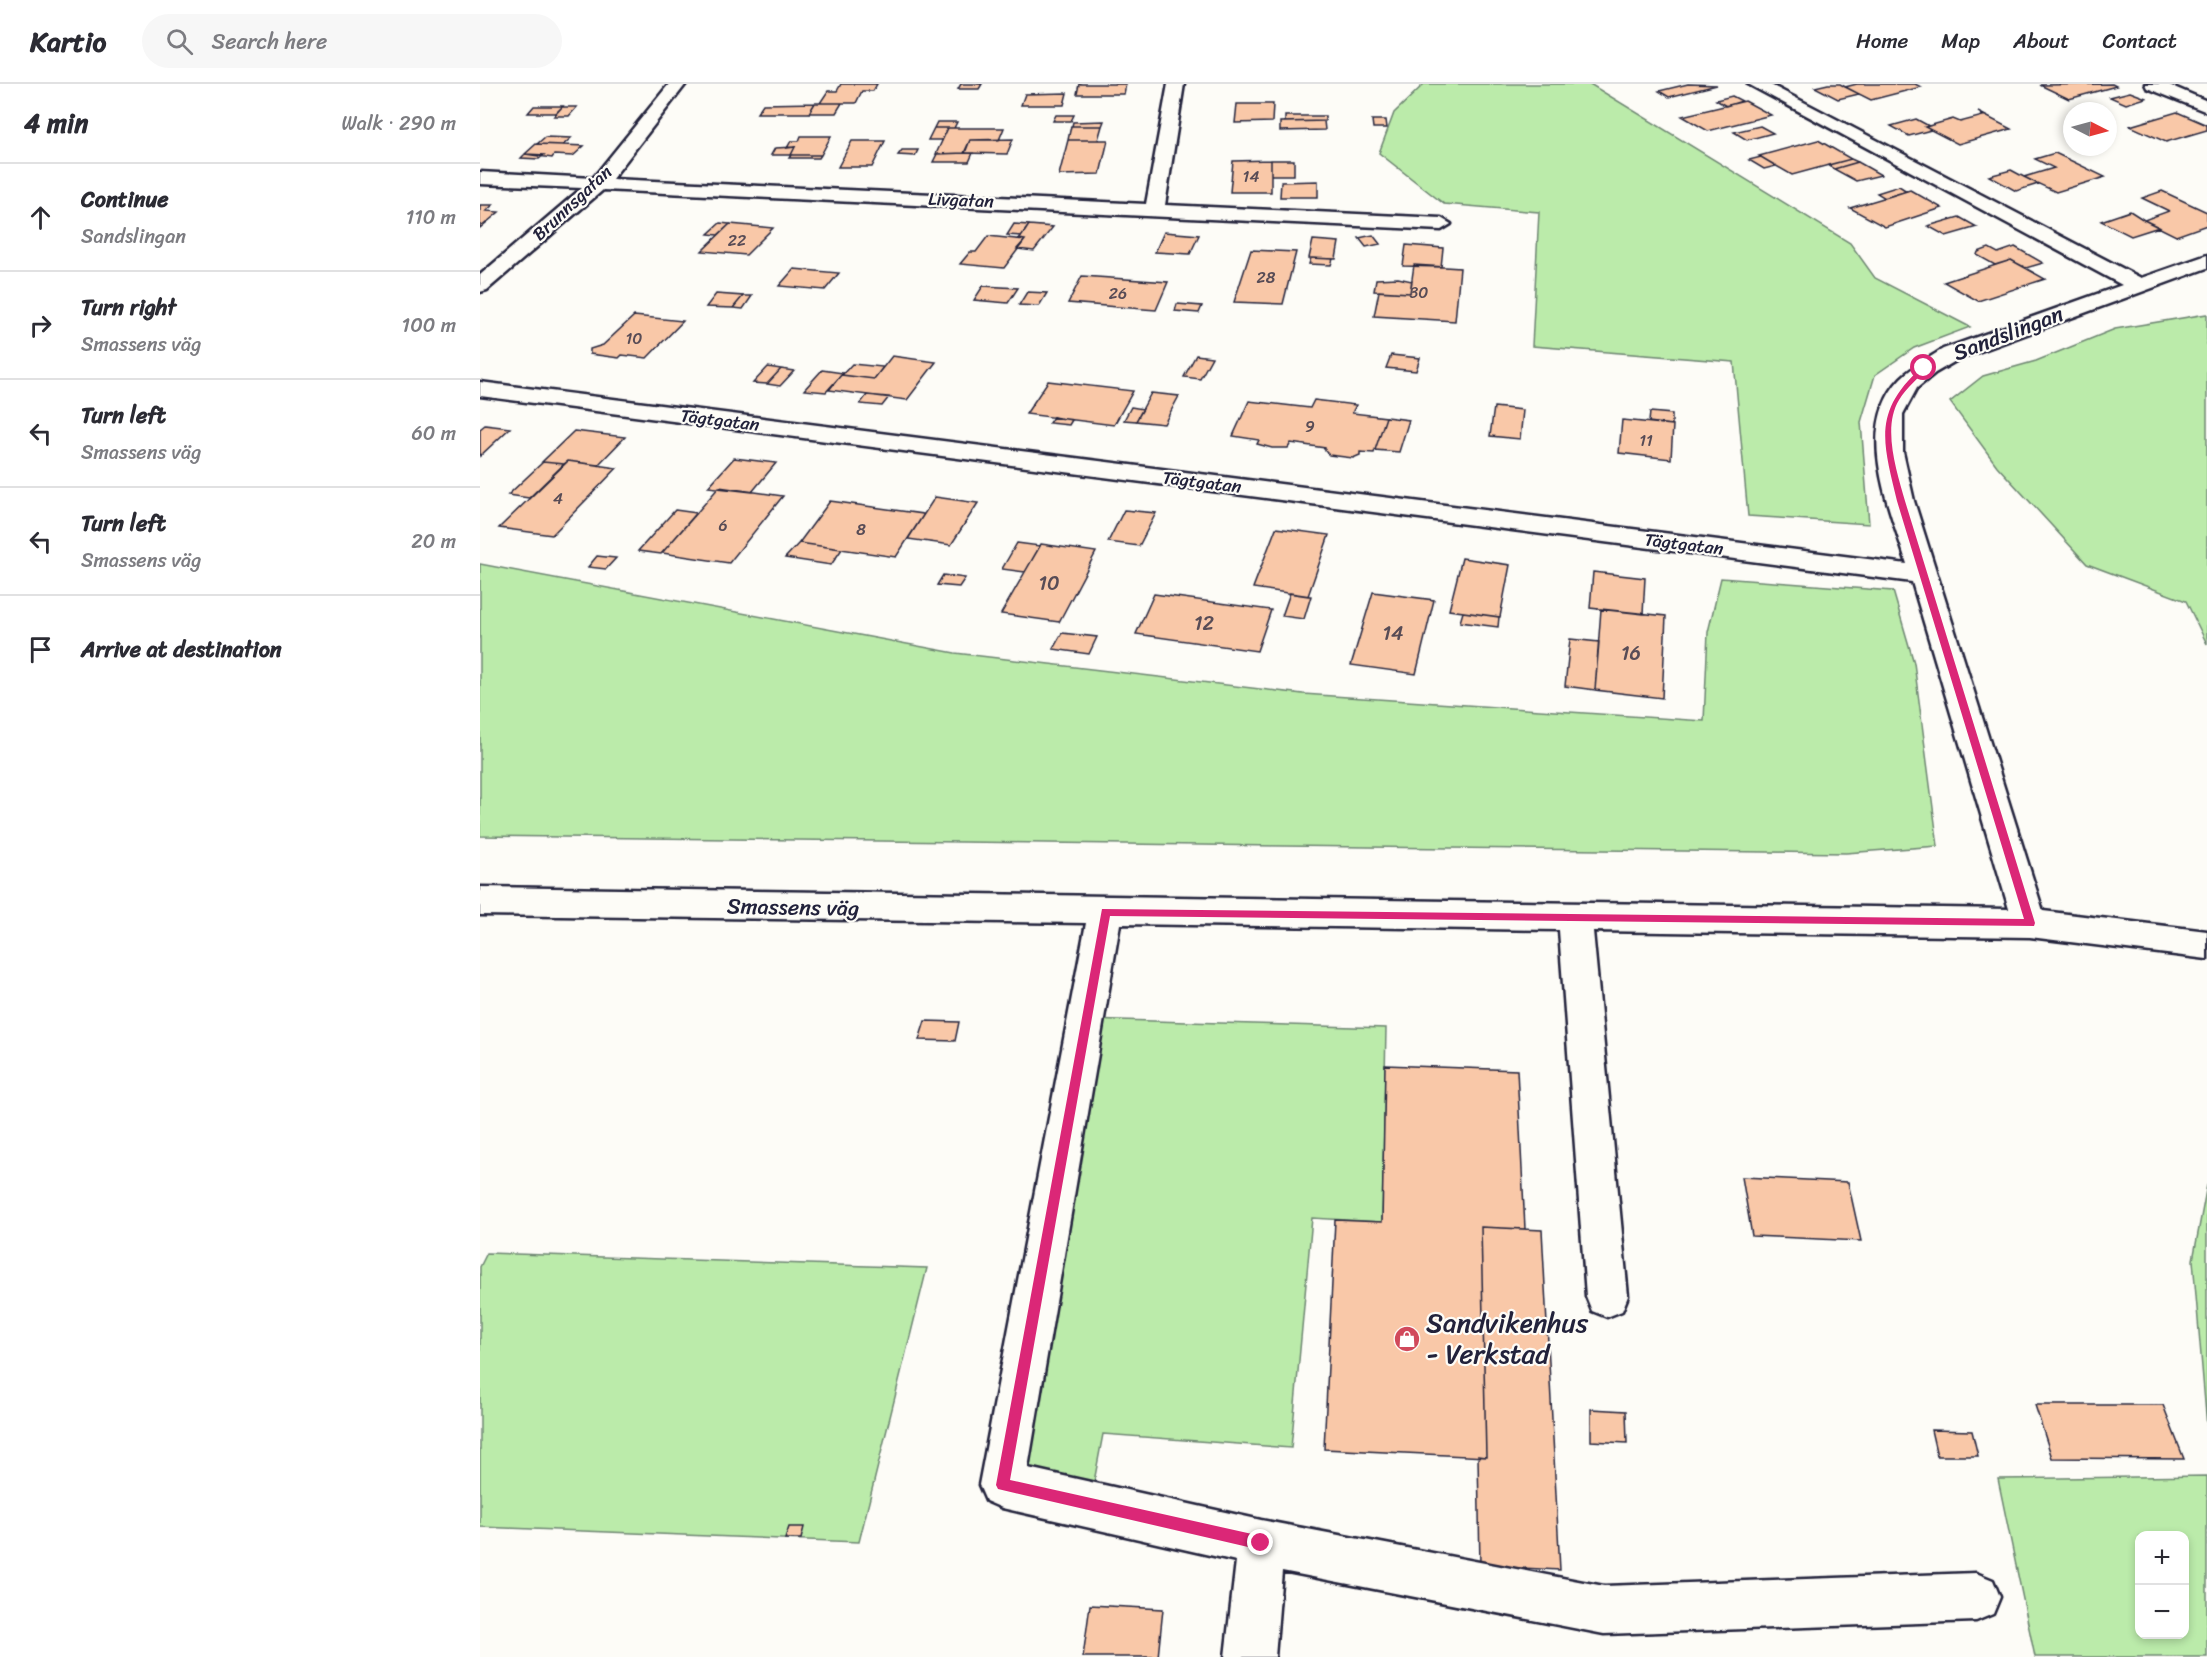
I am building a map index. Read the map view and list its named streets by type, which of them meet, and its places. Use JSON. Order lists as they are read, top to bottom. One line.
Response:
{"streets":{"street":["Livgatan","Brunnsgatan","Sandslingan","Tägtgatan","Smassens väg"]},"crossings":[["Livgatan","Brunnsgatan"],["Sandslingan","Tägtgatan"],["Sandslingan","Smassens väg"]],"places":{"shop":["Sandvikenhus - Verkstad"]},"house_numbers":["14","22","28","30","26","10","9","11","4","6","8","10","12","14","16"],"north":"right","page":{"header":"Kartio","search":"Search here","nav":["Home","Map","About","Contact"],"heading":["4 min","Walk · 290 m"],"list":[["Continue","Sandslingan","110 m"],["Turn right","Smassens väg","100 m"],["Turn left","Smassens väg","60 m"],["Turn left","Smassens väg","20 m"],"Arrive at destination"],"map_buttons":["+","−"]}}
